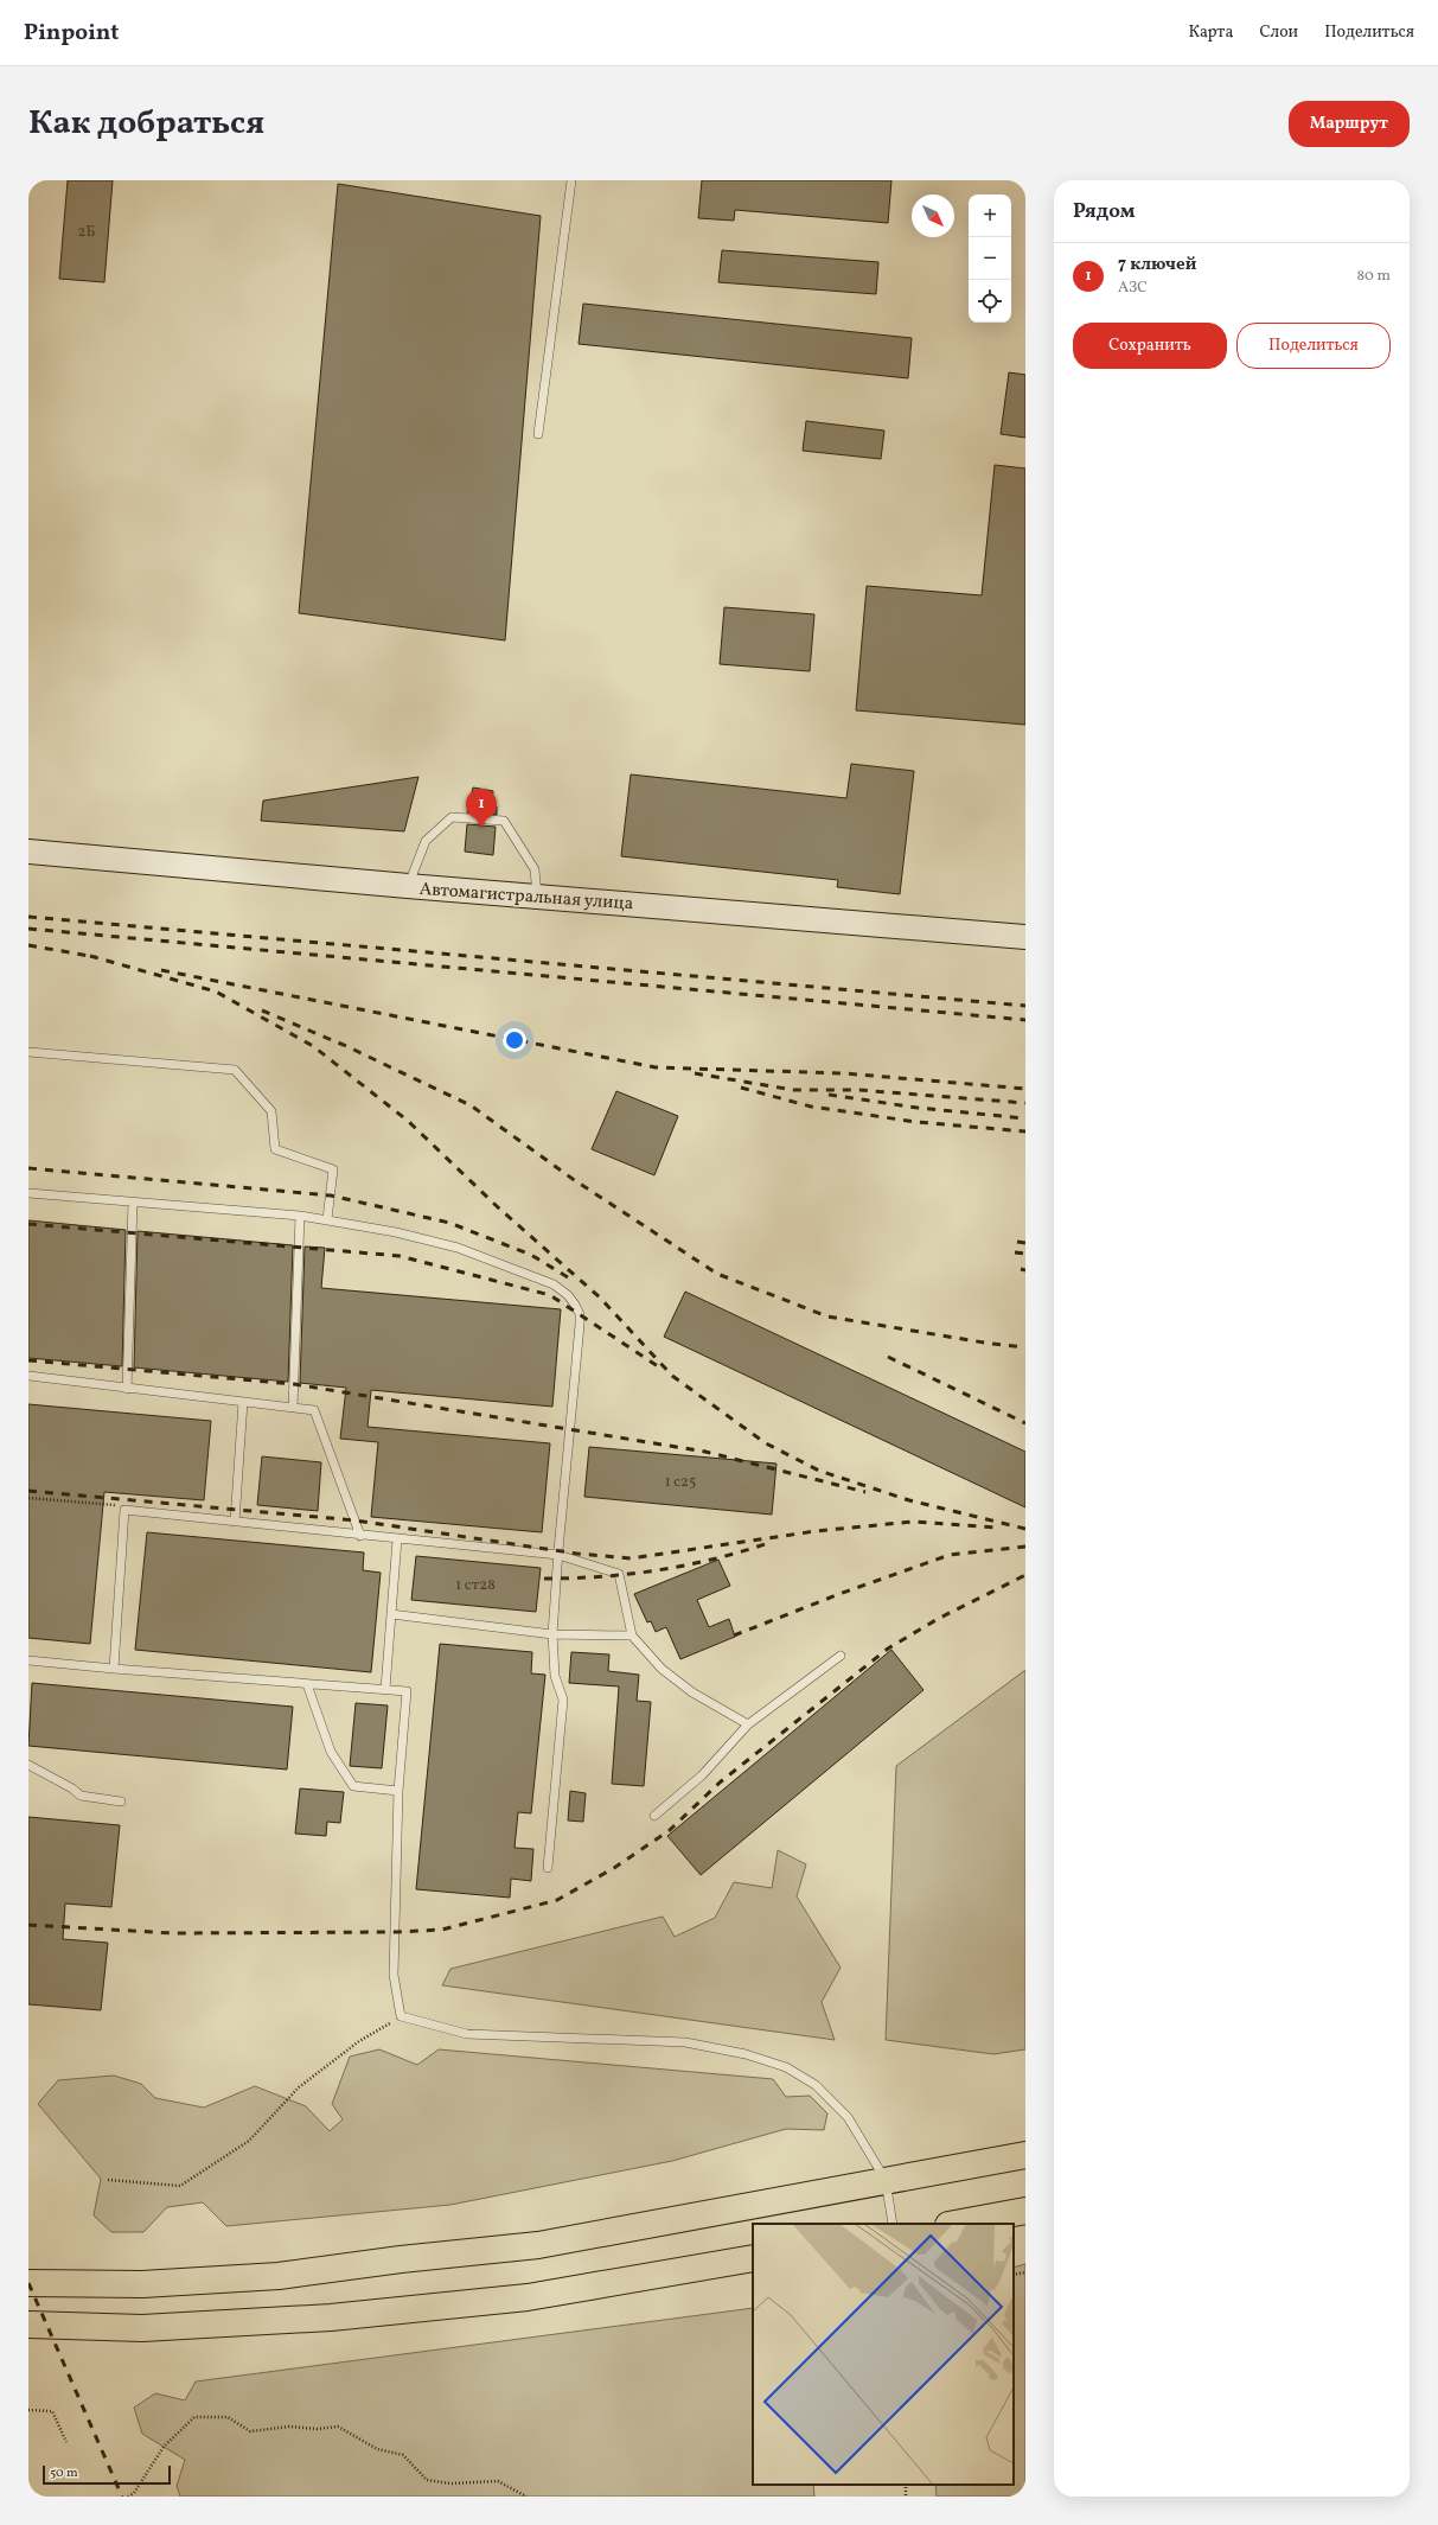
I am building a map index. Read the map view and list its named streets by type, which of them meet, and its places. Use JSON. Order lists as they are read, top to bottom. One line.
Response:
{"streets":{"main road":["Автомагистральная улица"]},"house_numbers":["2Б","1 с25","1 ст28"],"scale_bar":"50 m","north":"bottom right","page":{"header":"Pinpoint","nav":["Карта","Слои","Поделиться"],"title":"Как добраться","buttons":["Маршрут",["Сохранить","Поделиться"]],"heading":"Рядом","map_buttons":["+","−"],"list":[{"mark":"1","name":"7 ключей","note":"АЗС","value":"80 m"}],"pins":"1","scale":"50 m"}}
